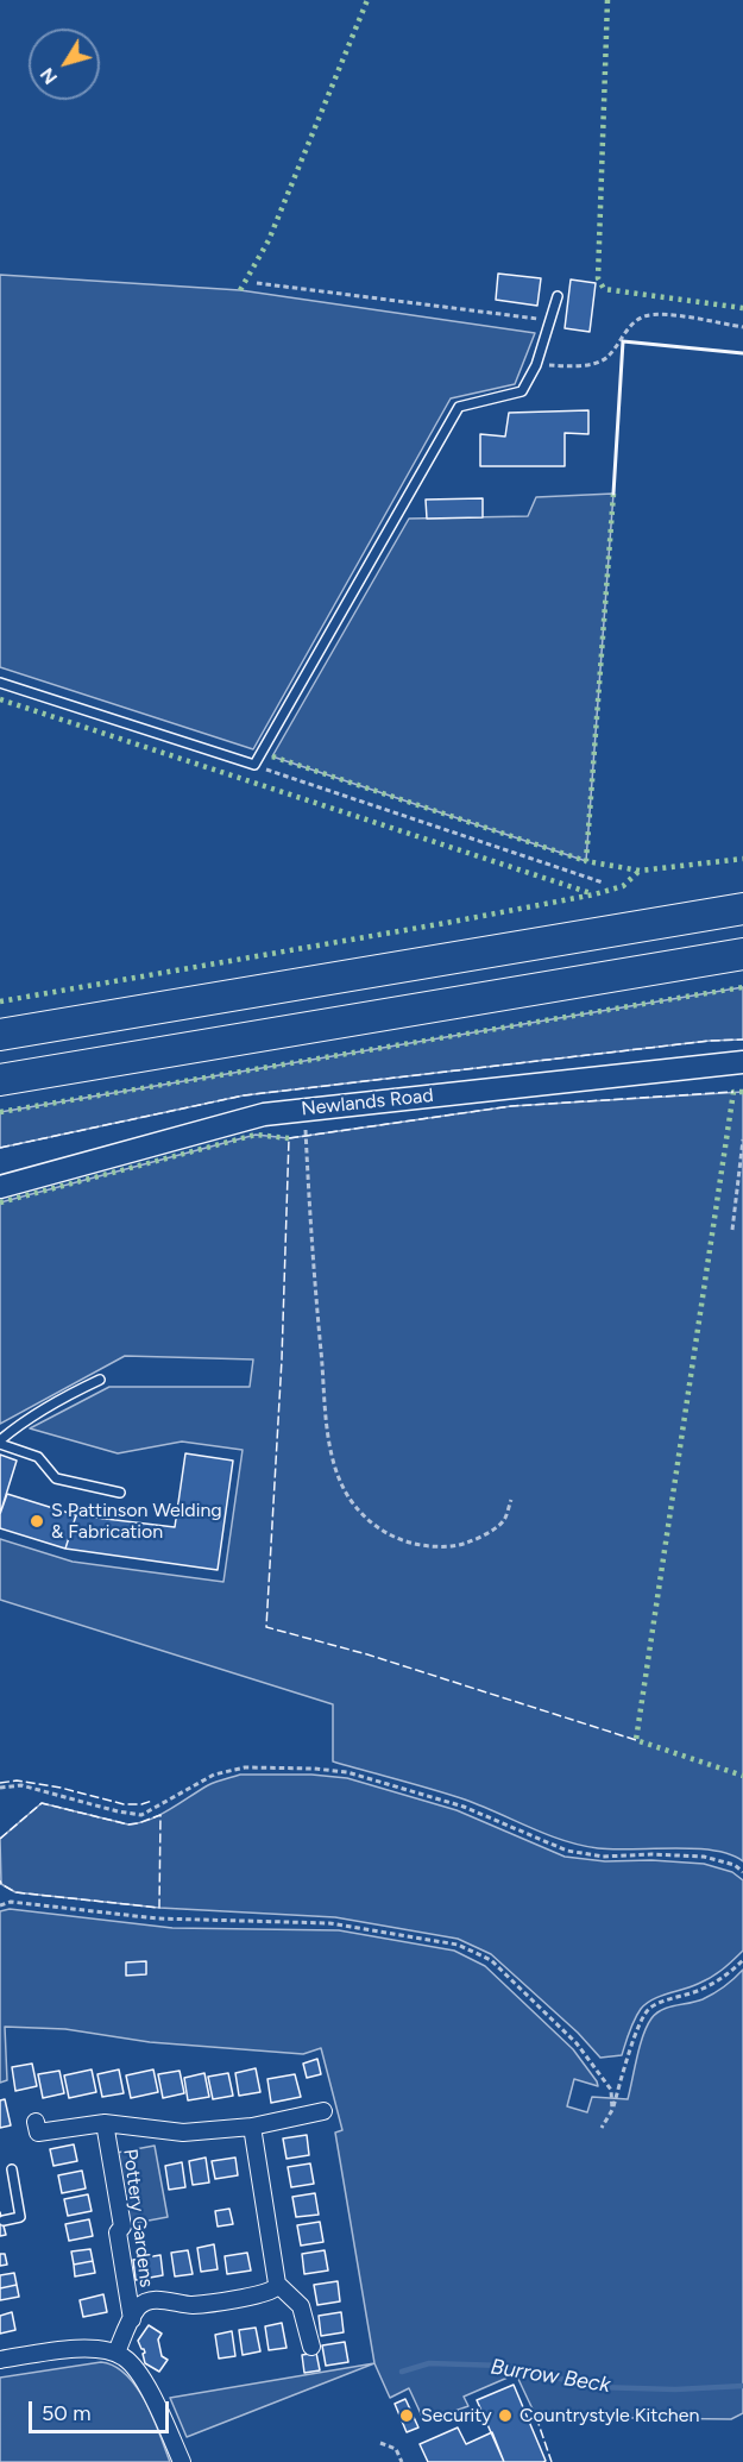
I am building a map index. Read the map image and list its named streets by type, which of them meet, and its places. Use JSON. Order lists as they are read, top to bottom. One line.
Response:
{"streets":{"street":["Newlands Road","Pottery Gardens"]},"water":["Burrow Beck"],"places":["S Pattinson Welding & Fabrication","Security","Countrystyle Kitchen"],"scale_bar":"50 m","north":"bottom left"}
